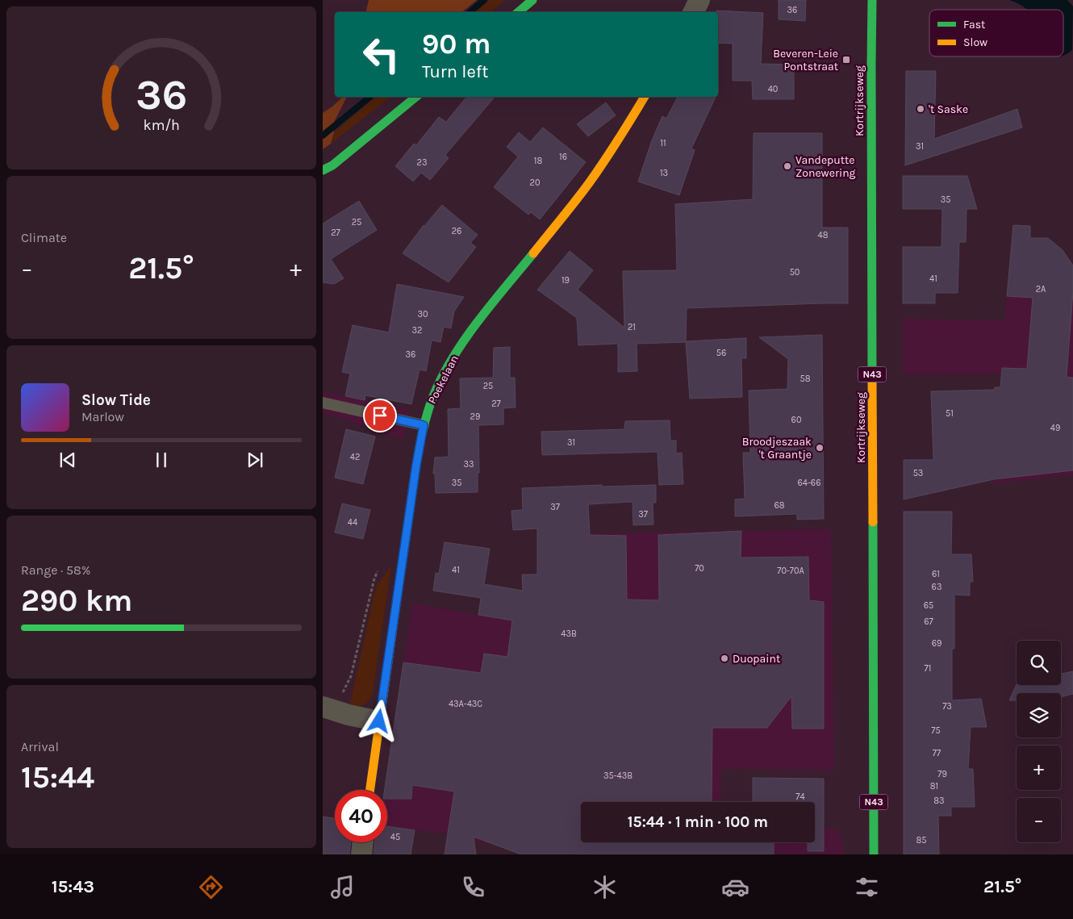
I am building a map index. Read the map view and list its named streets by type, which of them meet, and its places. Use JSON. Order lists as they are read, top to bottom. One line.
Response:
{"streets":{"street":["Kortrijkseweg","N43","Poekelaan"]},"places":{"transit":["Beveren-Leie Pontstraat"],"other":["'t Saske","Vandeputte Zonewering","Broodjeszaak 't Graantje","Duopaint"]},"house_numbers":["36","40","11","31","16","18","23","13","20","35","25","26","27","48","50","41","19","2A","30","21","32","56","36","58","25","27","51","29","60","49","31","42","33","53","35","64-66","68","37","37","44","70","41","70-70A","61","63","65","67","43B","69","71","43A-43C","73","75","77","79","35-43B","81","74","83","45","85"],"legend":["Fast","Slow"],"page":{"turn":["90 m","Turn left"],"tile":["Climate",["Range · 58%","290 km"],["Arrival","15:44"]],"heat":["−","21.5°","+"],"song":["Slow Tide","Marlow"],"map_buttons":["+","−"],"limit":"40","trip":"15:44 · 1 min · 100 m","tabs":["15:43","21.5°"],"gauge":["36","km/h"]}}
